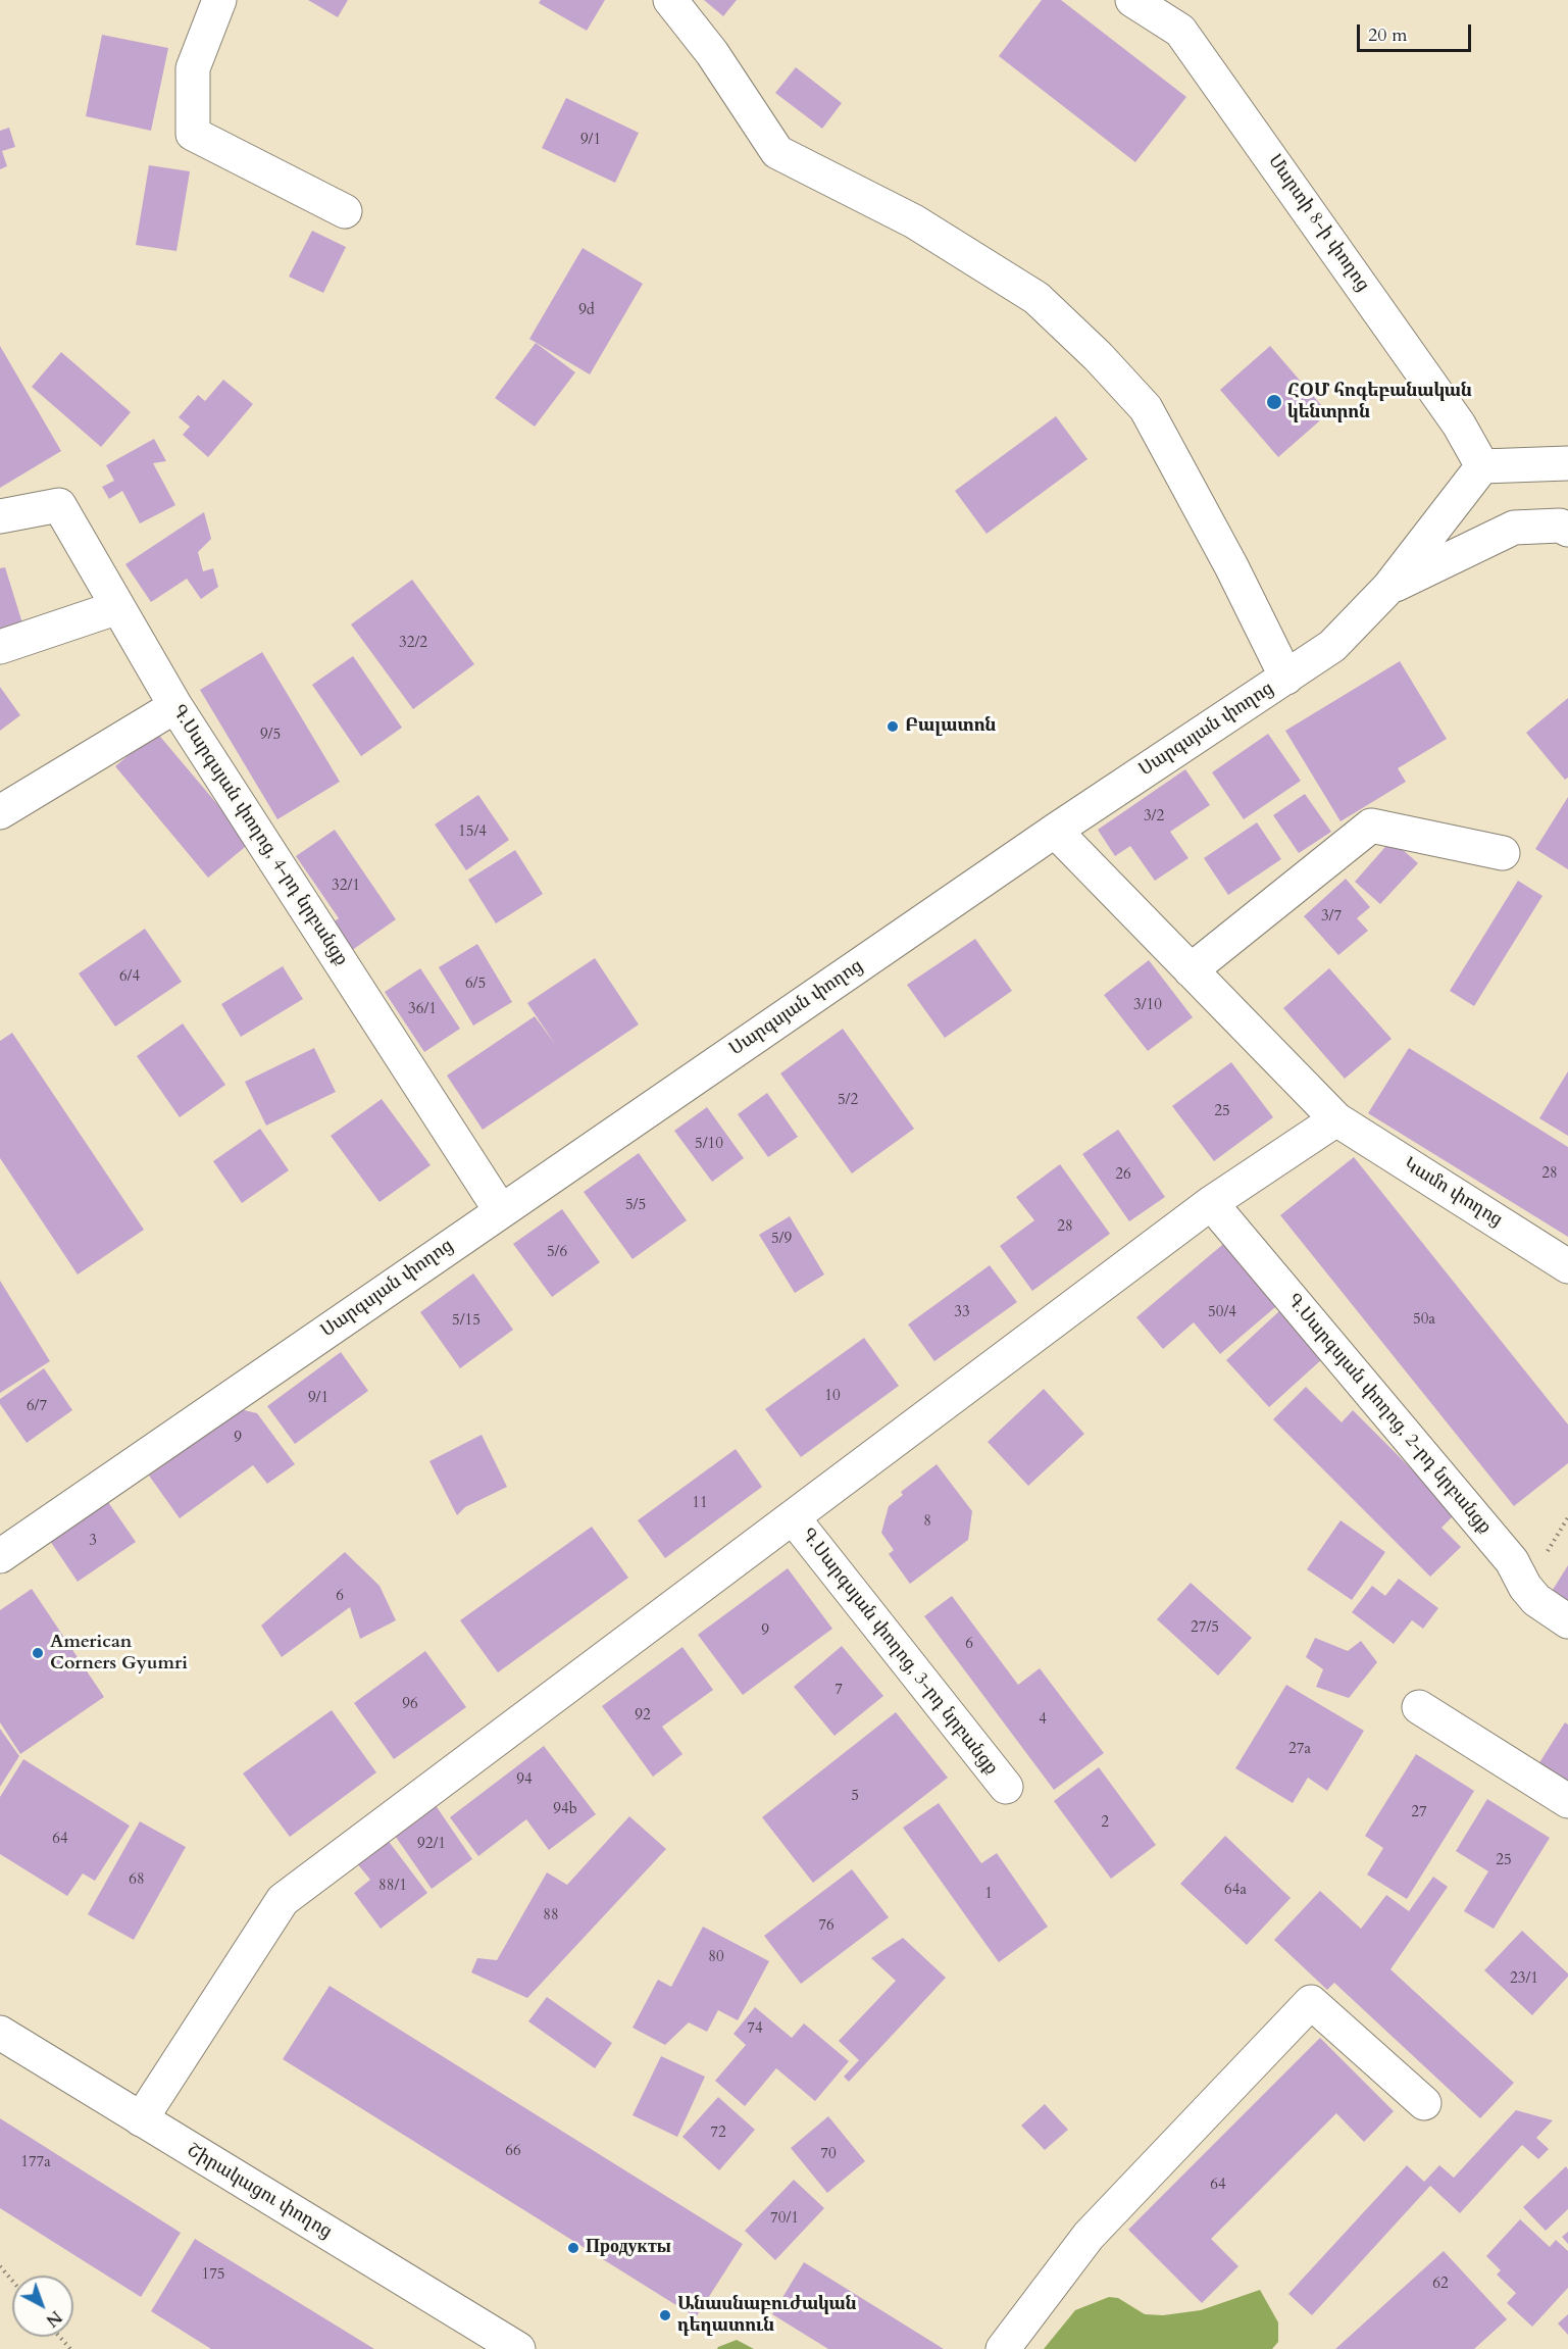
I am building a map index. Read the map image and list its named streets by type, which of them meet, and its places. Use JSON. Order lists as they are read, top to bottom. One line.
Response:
{"streets":{"street":["Մարտի 8-ի փողոց","Սարգսյան փողոց","Գ.Սարգսյան փողոց, 4-րդ նրբանցք","Կամո փողոց","Գ.Սարգսյան փողոց, 2-րդ նրբանցք","Գ.Սարգսյան փողոց, 3-րդ նրբանցք","Շիրակացու փողոց"]},"crossings":[["Մարտի 8-ի փողոց","Սարգսյան փողոց"],["Սարգսյան փողոց","Գ.Սարգսյան փողոց, 4-րդ նրբանցք"],["Սարգսյան փողոց","Կամո փողոց"]],"places":["ՀՕՄ հոգեբանական կենտրոն","Բալատոն","American Corners Gyumri","Продукты","Անասնաբուժական դեղատուն"],"house_numbers":["9/1","9d","32/2","9/5","3/2","15/4","32/1","3/7","6/4","6/5","3/10","36/1","5/2","25","5/10","28","26","5/5","28","5/9","5/6","33","50/4","50a","5/15","10","9/1","6/7","9","11","8","3","6","27/5","9","6","7","96","92","4","27a","94","5","94b","27","2","64","92/1","25","68","88/1","64a","1","88","76","80","23/1","74","72","66","70","177a","64","70/1","175","62"],"scale_bar":"20 m","north":"bottom right"}
